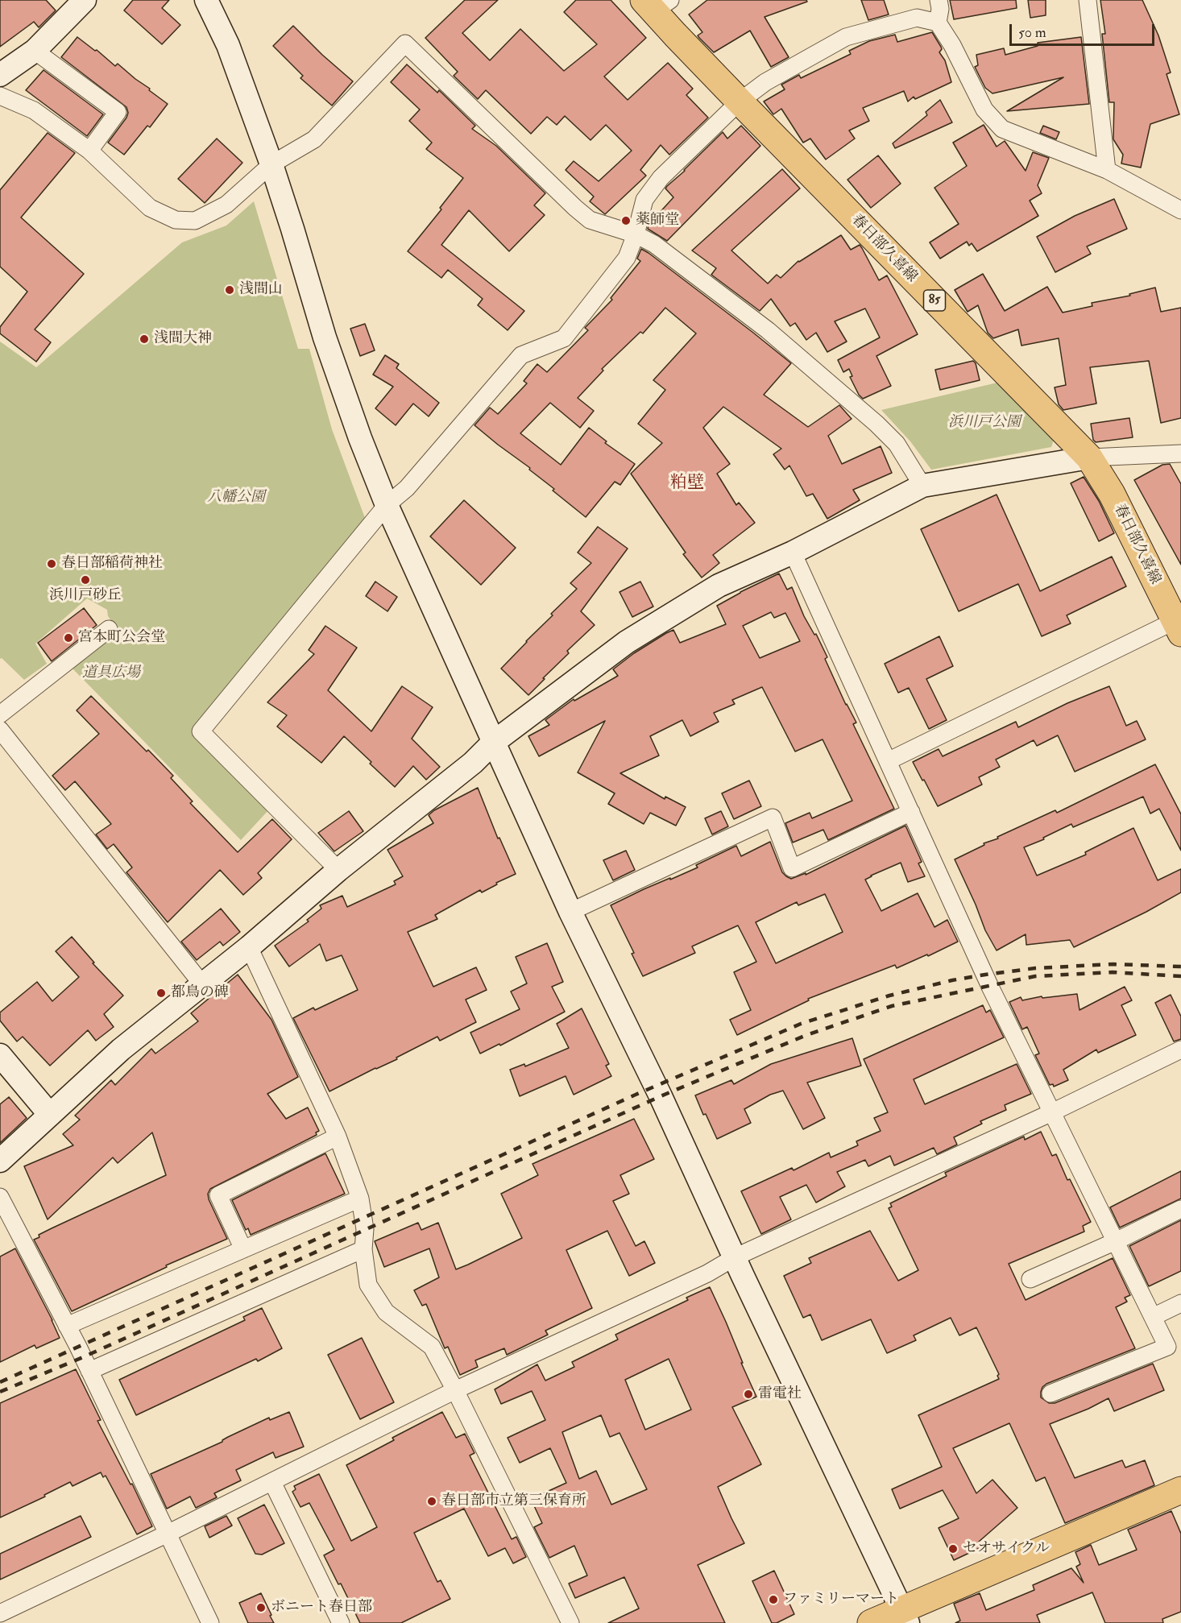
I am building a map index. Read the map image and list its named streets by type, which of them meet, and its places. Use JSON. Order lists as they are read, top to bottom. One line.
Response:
{"streets":{"main road":["春日部久喜線","85"]},"districts":["粕壁"],"parks":["浜川戸公園","八幡公園","道具広場"],"places":["薬師堂","浅間山","浅間大神","春日部稲荷神社","浜川戸砂丘","宮本町公会堂","都鳥の碑","雷電社","春日部市立第三保育所","セオサイクル","ファミリーマート","ボニート春日部"],"scale_bar":"50 m"}
